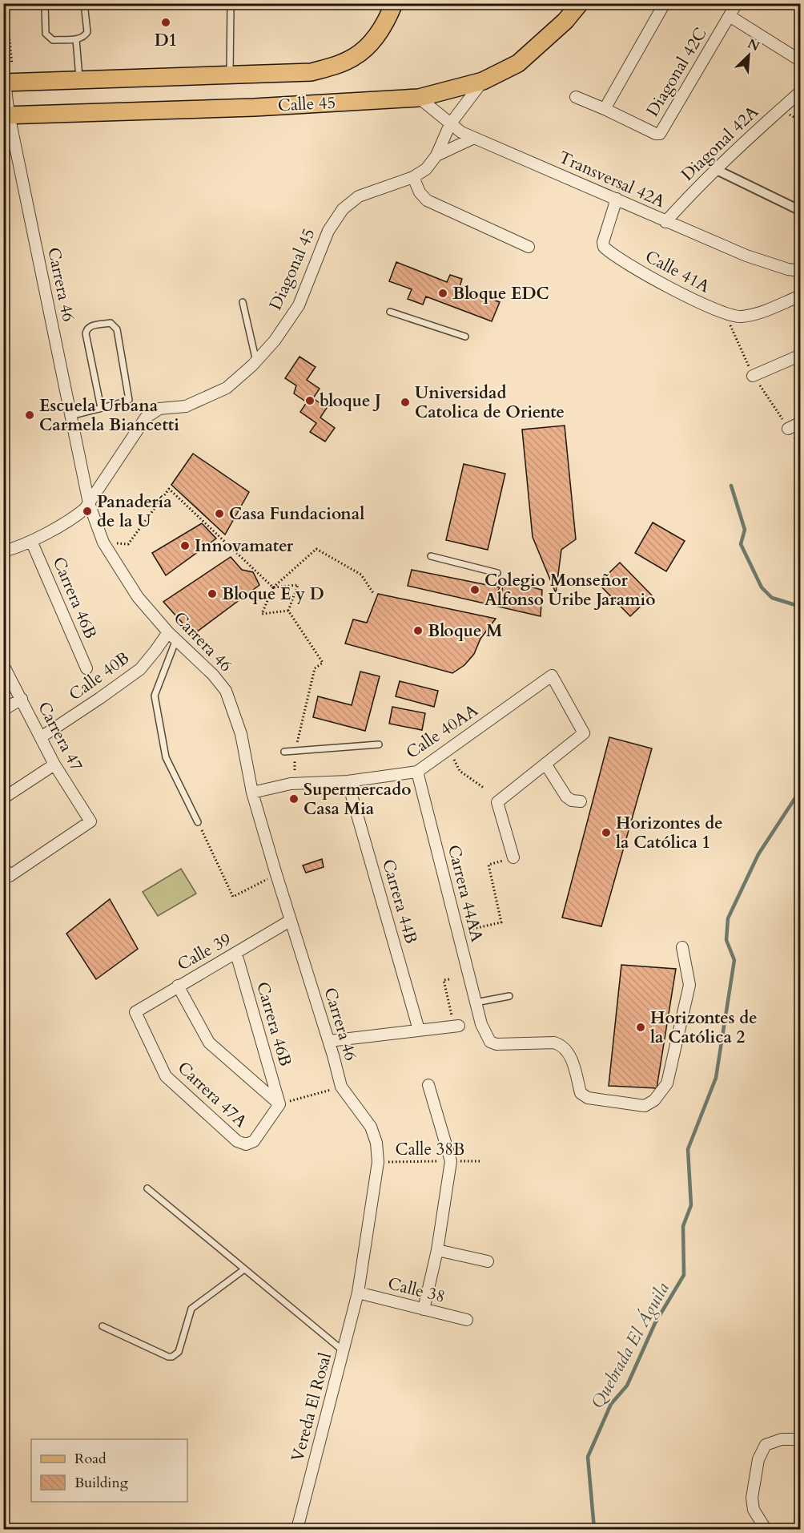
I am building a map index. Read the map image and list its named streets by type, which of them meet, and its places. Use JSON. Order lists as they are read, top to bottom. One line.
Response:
{"streets":{"main road":["Calle 45"],"street":["Diagonal 42C","Diagonal 42A","Transversal 42A","Diagonal 45","Calle 41A","Carrera 46","Carrera 46B","Calle 40B","Calle 40AA","Carrera 47","Carrera 44AA","Carrera 44B","Calle 39","Carrera 47A","Calle 38","Vereda El Rosal"],"path":["Calle 38B"]},"crossings":[["Calle 45","Transversal 42A"],["Calle 45","Diagonal 45"],["Calle 45","Carrera 46"],["Diagonal 42A","Transversal 42A"],["Transversal 42A","Diagonal 45"],["Transversal 42A","Calle 41A"],["Diagonal 45","Carrera 46"],["Diagonal 45","Carrera 46B"],["Carrera 46","Calle 40B"],["Carrera 46","Calle 40AA"],["Carrera 46","Calle 39"],["Carrera 46","Calle 38B"],["Carrera 46","Calle 38"],["Carrera 46","Vereda El Rosal"],["Carrera 46B","Calle 39"],["Carrera 46B","Carrera 47A"],["Calle 40B","Carrera 47"],["Calle 40AA","Carrera 44AA"],["Calle 40AA","Carrera 44B"],["Calle 39","Carrera 47A"],["Calle 38","Vereda El Rosal"]],"water":["Quebrada El Águila"],"places":["D1","Bloque EDC","bloque J","Universidad Catolica de Oriente","Escuela Urbana Carmela Biancetti","Panadería de la U","Casa Fundacional","Innovamater","Colegio Monseñor Alfonso Uribe Jaramio","Bloque E y D","Bloque M","Supermercado Casa Mia","Horizontes de la Católica 1","Horizontes de la Católica 2"],"legend":["Road","Building"],"north":"top right"}
